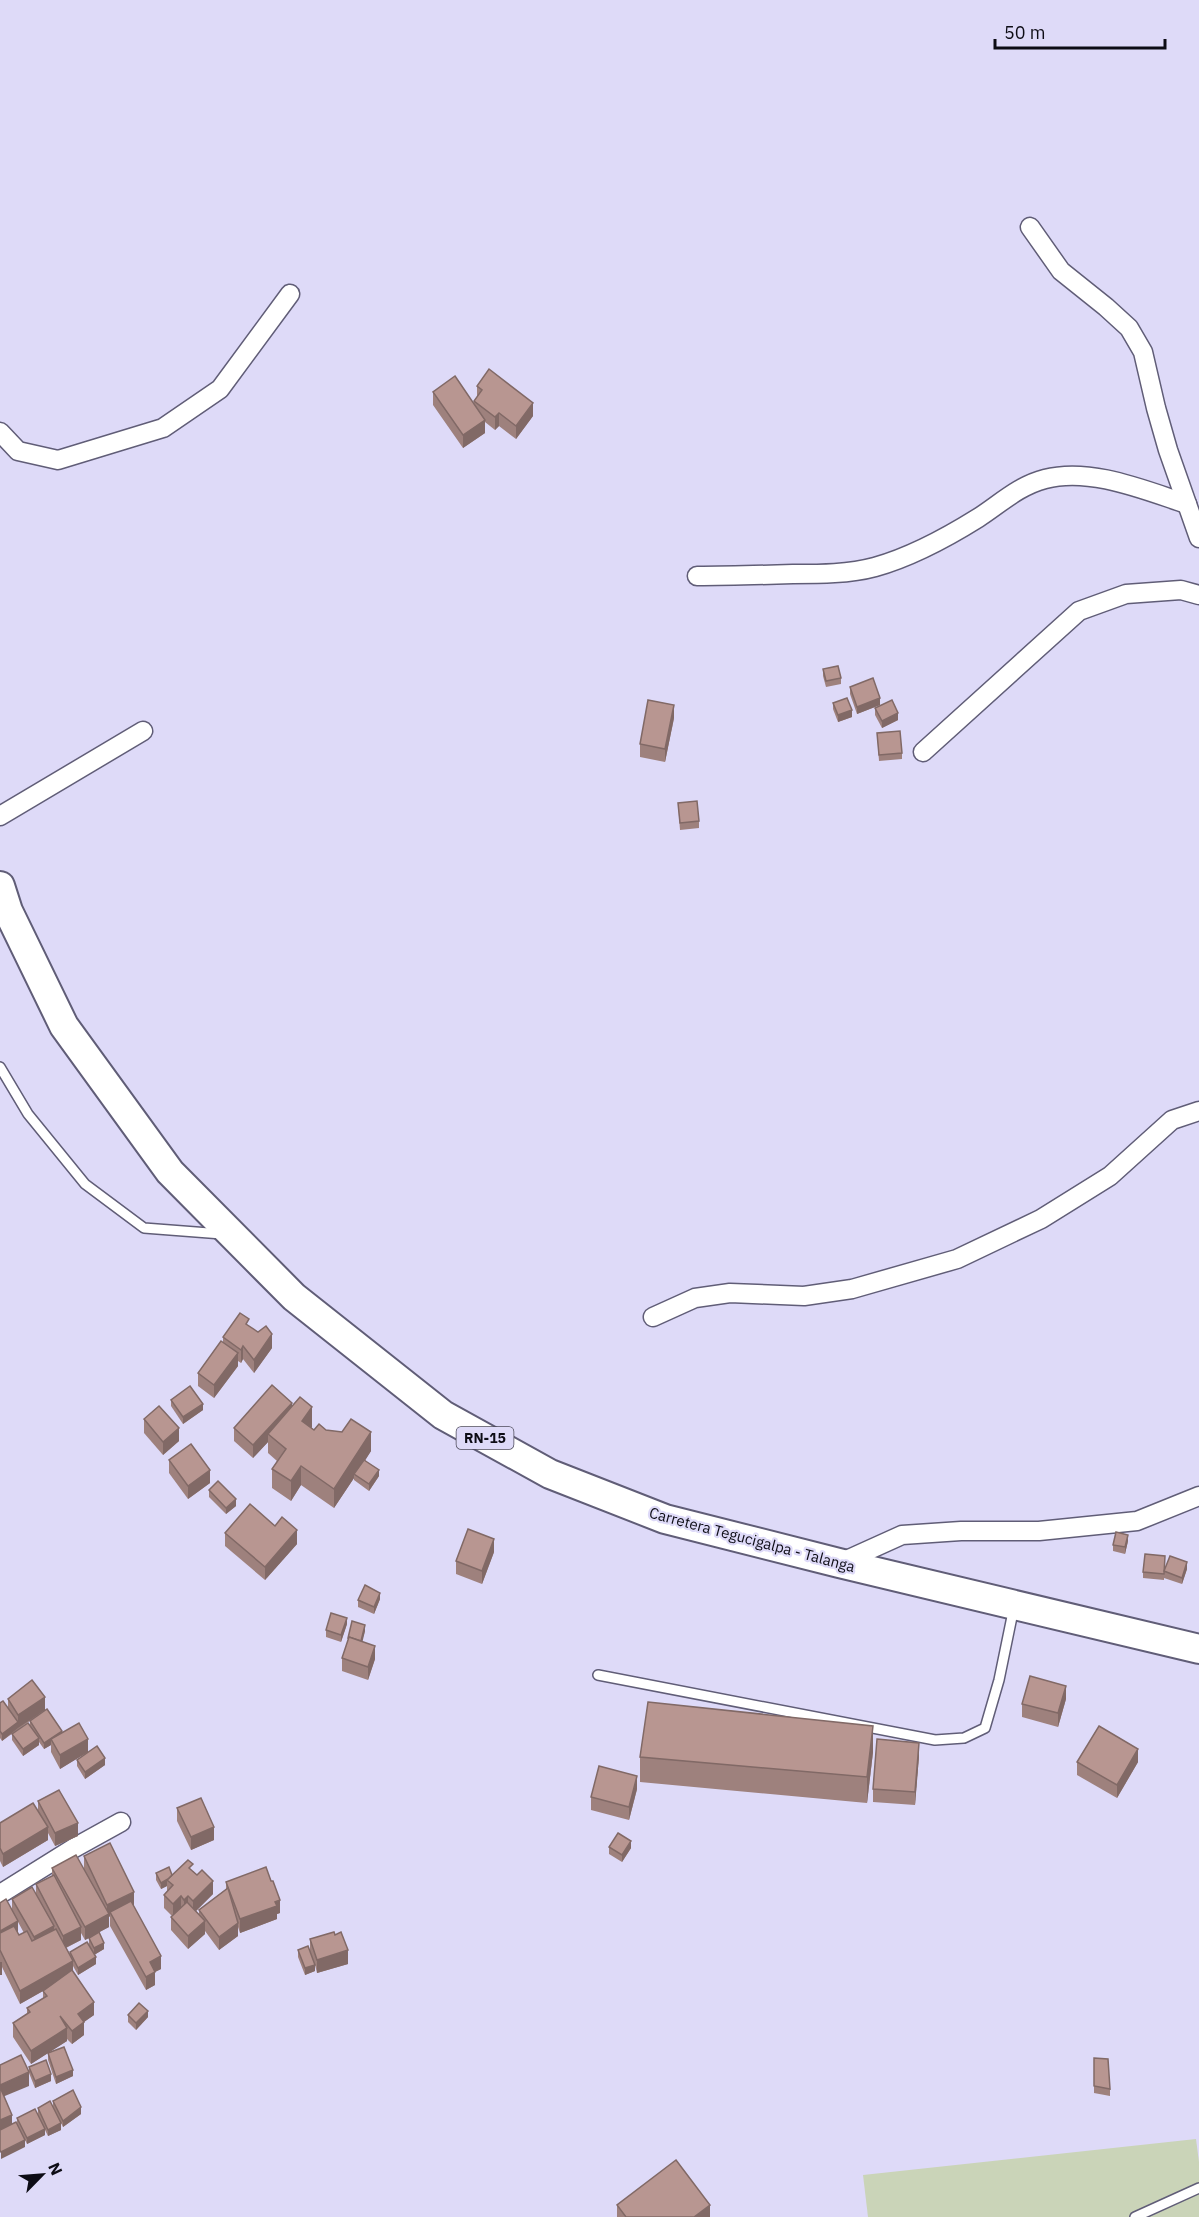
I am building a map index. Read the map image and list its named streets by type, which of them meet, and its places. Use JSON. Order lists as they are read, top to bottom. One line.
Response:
{"streets":{"main road":["RN-15","Carretera Tegucigalpa - Talanga"]},"scale_bar":"50 m","north":"top right"}
